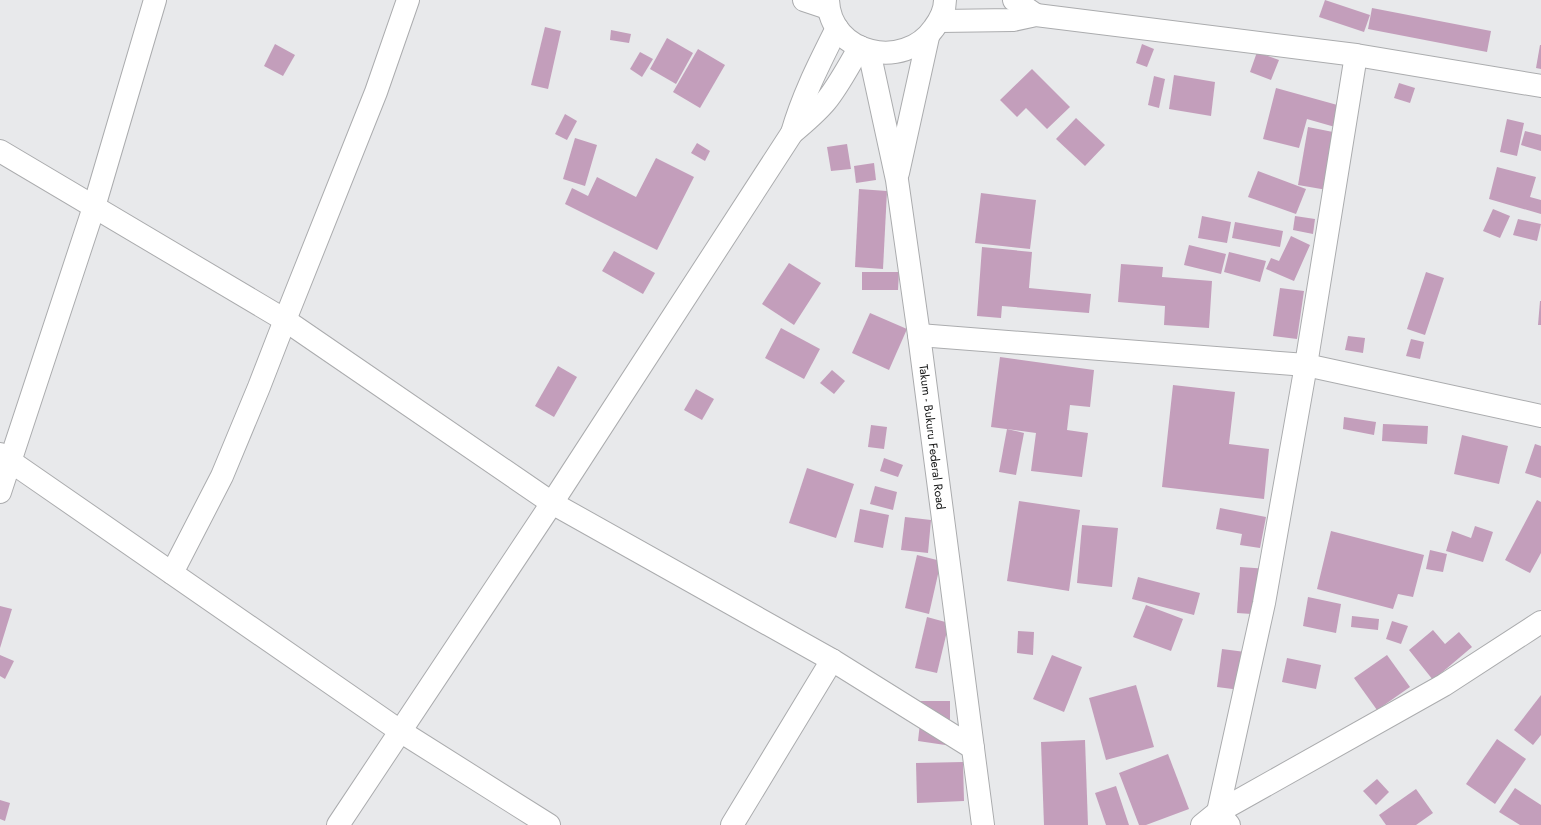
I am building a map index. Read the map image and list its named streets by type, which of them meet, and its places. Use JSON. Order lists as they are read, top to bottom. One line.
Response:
{"streets":{"street":["Takum - Bukuru Federal Road"]}}
